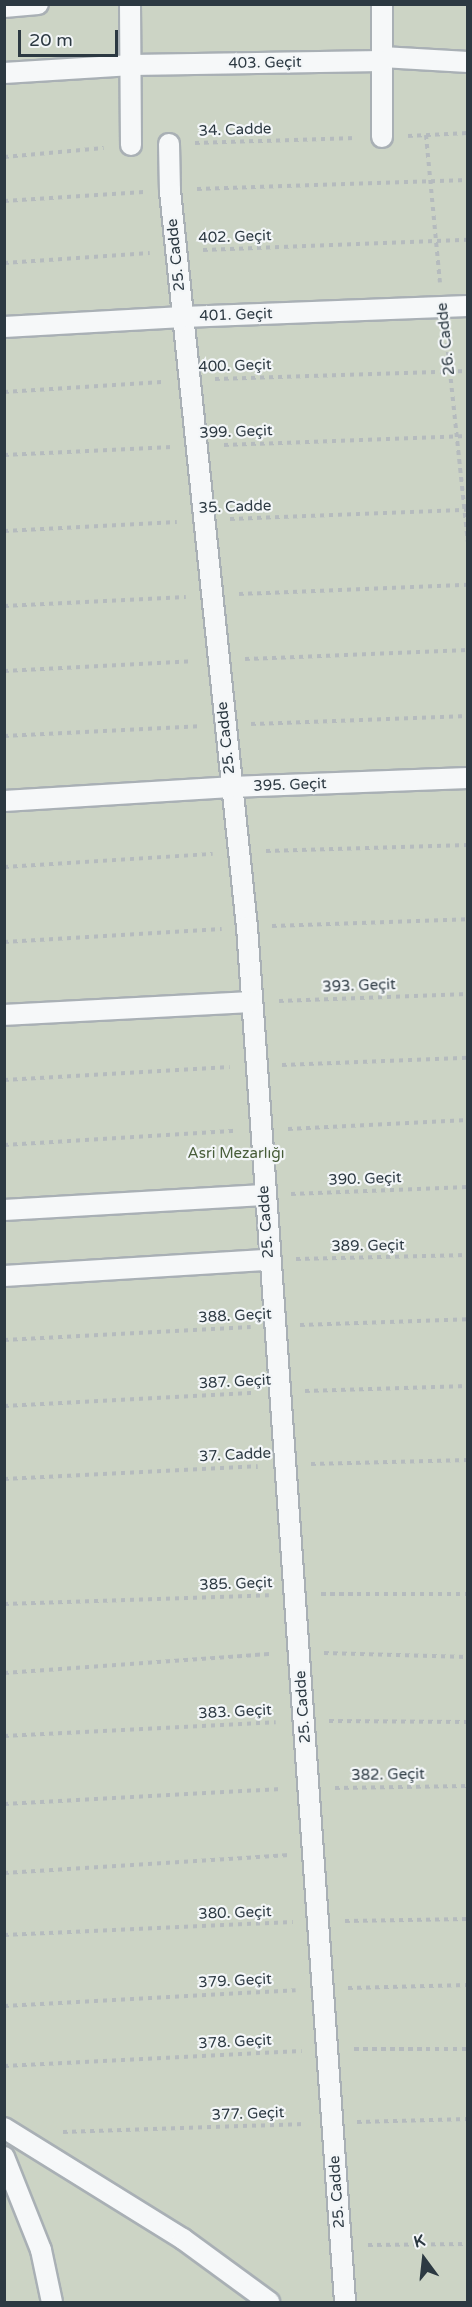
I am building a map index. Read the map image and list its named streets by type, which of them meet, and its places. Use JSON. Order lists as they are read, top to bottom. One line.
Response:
{"streets":{"lane":["403. Geçit","25. Cadde","401. Geçit","395. Geçit"],"path":["34. Cadde","402. Geçit","26. Cadde","400. Geçit","399. Geçit","35. Cadde","393. Geçit","390. Geçit","389. Geçit","388. Geçit","387. Geçit","37. Cadde","385. Geçit","383. Geçit","382. Geçit","380. Geçit","379. Geçit","378. Geçit","377. Geçit"]},"crossings":[["34. Cadde","25. Cadde"],["34. Cadde","26. Cadde"],["402. Geçit","25. Cadde"],["402. Geçit","26. Cadde"],["25. Cadde","401. Geçit"],["25. Cadde","400. Geçit"],["25. Cadde","399. Geçit"],["25. Cadde","35. Cadde"],["25. Cadde","395. Geçit"],["25. Cadde","393. Geçit"],["25. Cadde","390. Geçit"],["25. Cadde","389. Geçit"],["25. Cadde","388. Geçit"],["25. Cadde","387. Geçit"],["25. Cadde","37. Cadde"],["25. Cadde","385. Geçit"],["25. Cadde","383. Geçit"],["25. Cadde","382. Geçit"],["25. Cadde","380. Geçit"],["25. Cadde","379. Geçit"],["25. Cadde","378. Geçit"],["25. Cadde","377. Geçit"],["401. Geçit","26. Cadde"],["26. Cadde","400. Geçit"],["26. Cadde","399. Geçit"],["26. Cadde","35. Cadde"]],"parks":["Asri Mezarlığı"],"scale_bar":"20 m","north":"top"}
